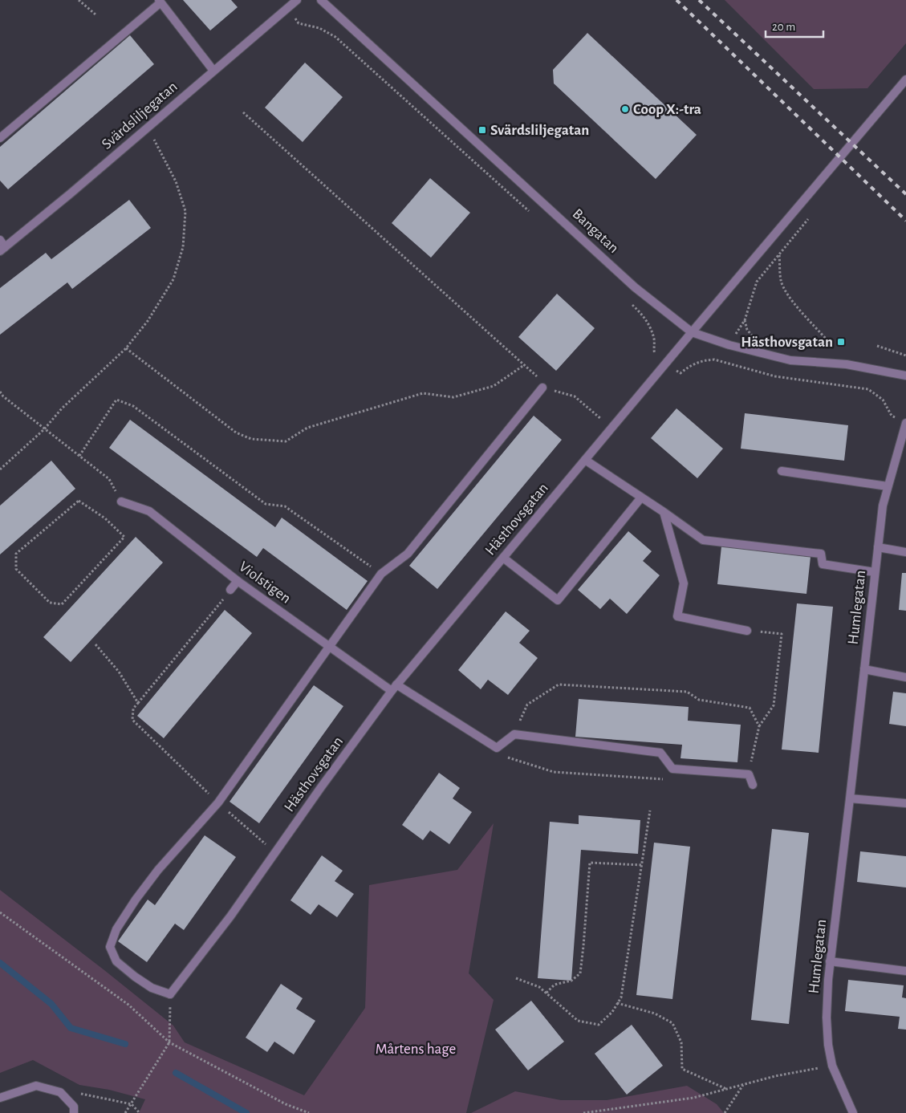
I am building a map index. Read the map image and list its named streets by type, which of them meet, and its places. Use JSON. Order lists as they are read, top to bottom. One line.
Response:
{"streets":{"street":["Svärdsliljegatan","Bangatan","Hästhovsgatan","Violstigen","Humlegatan"]},"crossings":[["Bangatan","Hästhovsgatan"],["Hästhovsgatan","Violstigen"]],"parks":["Mårtens hage"],"places":{"other":["Coop X:-tra"],"transit":["Svärdsliljegatan","Hästhovsgatan"]},"scale_bar":"20 m"}
